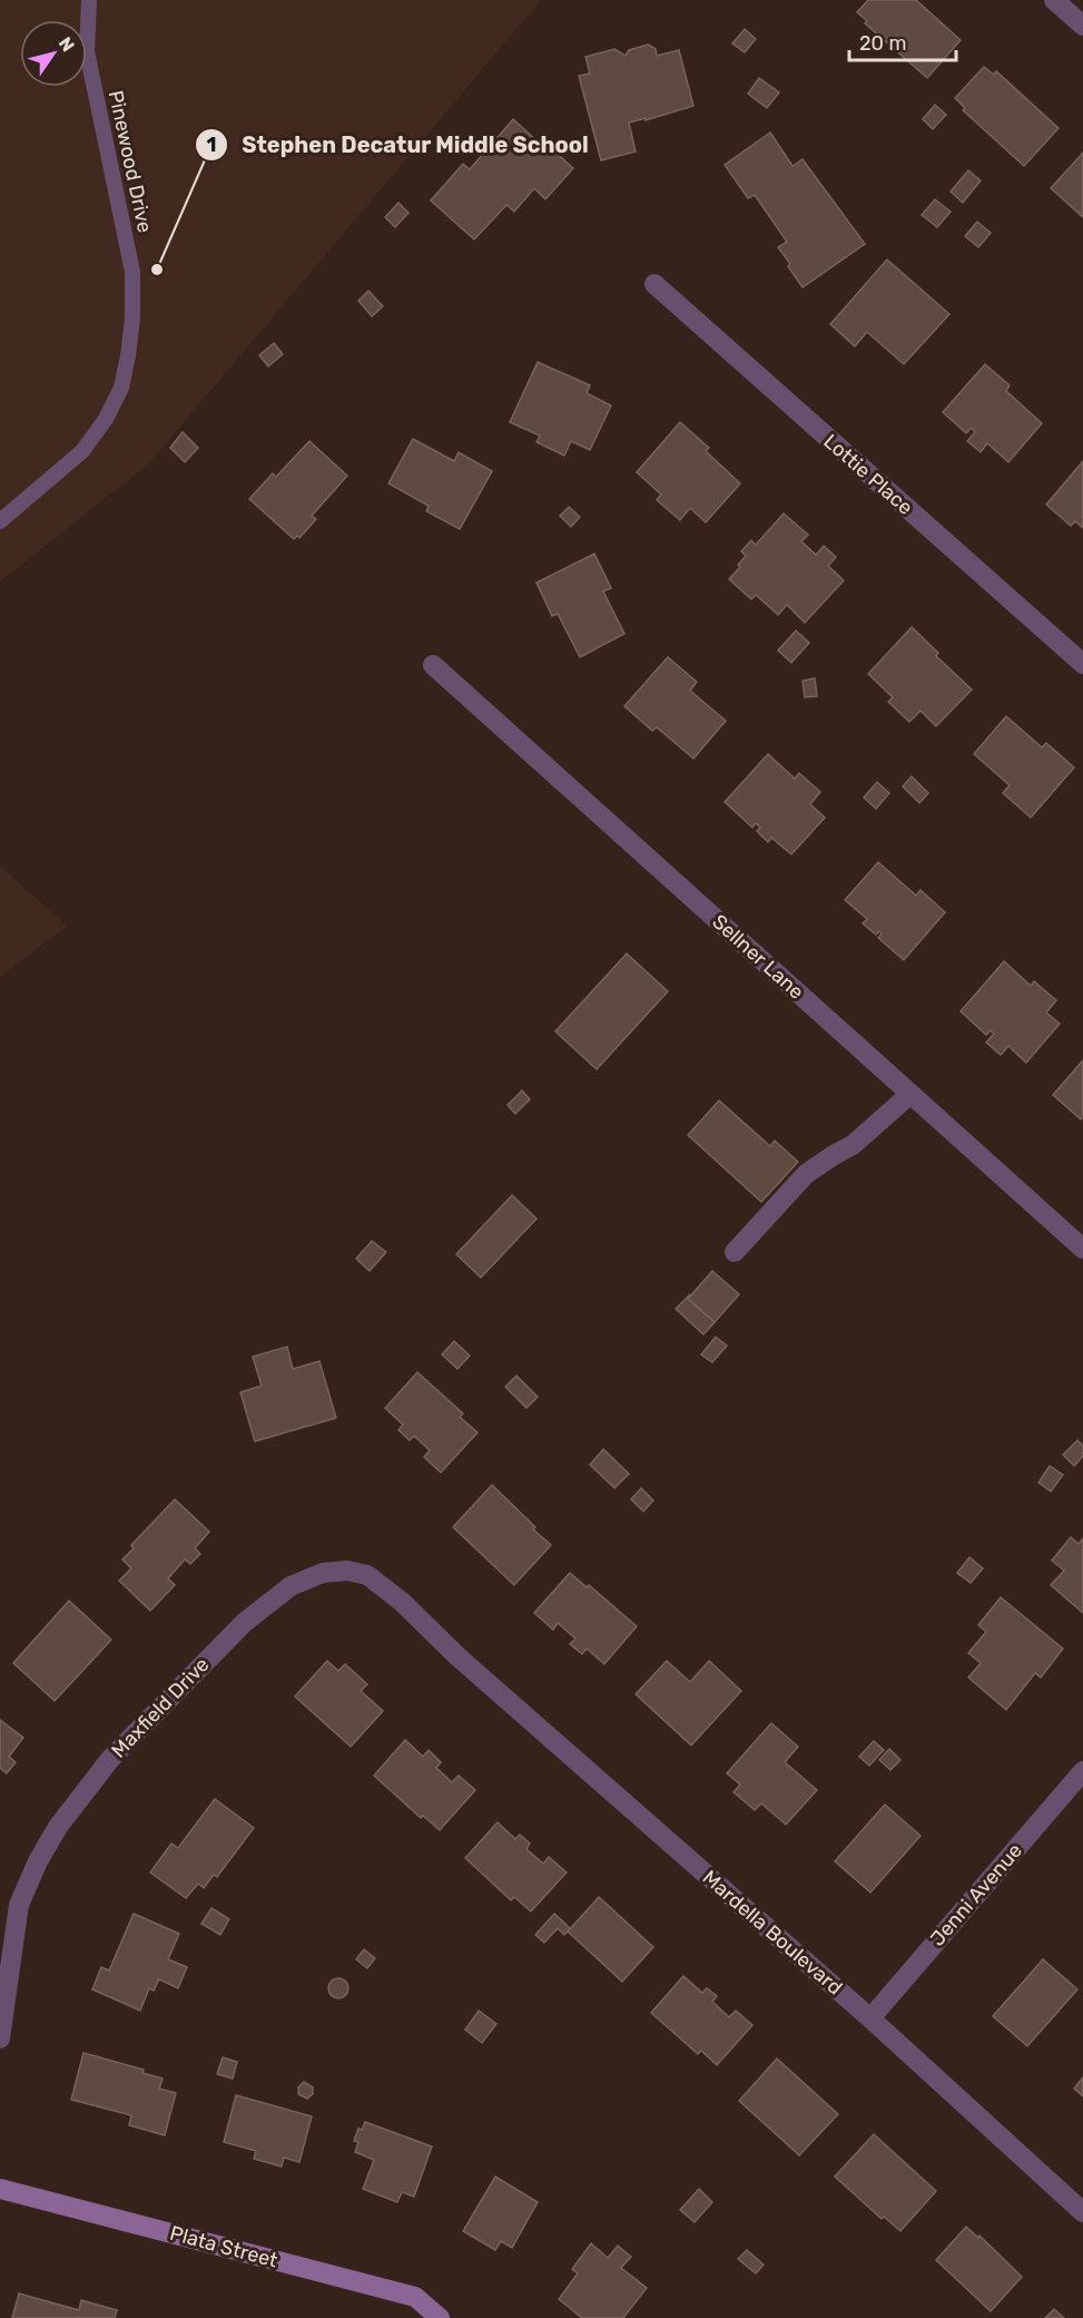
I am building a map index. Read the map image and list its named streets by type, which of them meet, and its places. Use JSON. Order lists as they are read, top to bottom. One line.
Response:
{"streets":{"street":["Lottie Place","Sellner Lane","Maxfield Drive","Jenni Avenue","Mardella Boulevard","Plata Street"],"lane":["Pinewood Drive"]},"crossings":[["Maxfield Drive","Mardella Boulevard"],["Jenni Avenue","Mardella Boulevard"]],"places":["Stephen Decatur Middle School"],"scale_bar":"20 m","north":"top right"}
